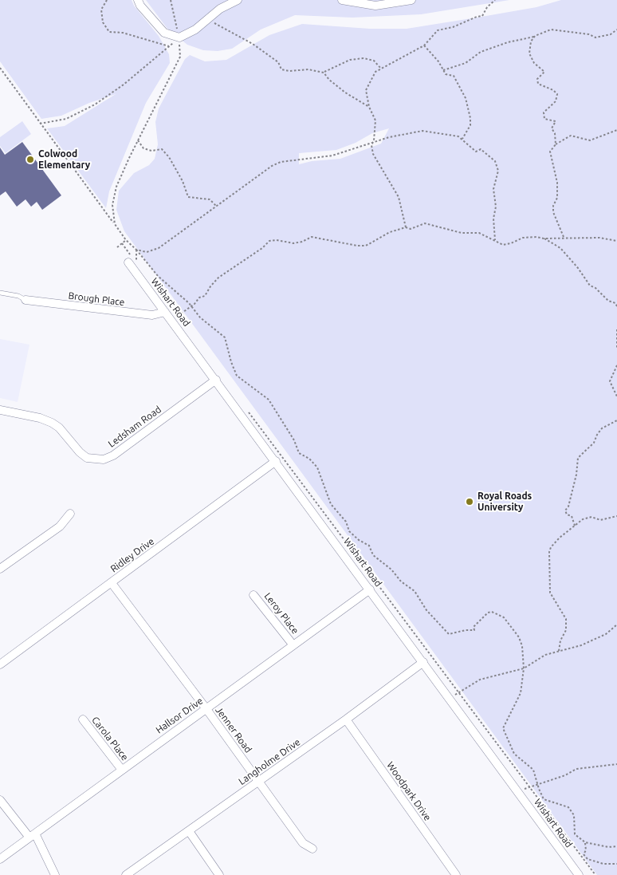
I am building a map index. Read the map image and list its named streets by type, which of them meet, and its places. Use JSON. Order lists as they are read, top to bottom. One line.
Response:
{"streets":{"street":["Brough Place","Wishart Road","Ledsham Road","Ridley Drive","Leroy Place","Hallsor Drive","Jenner Road","Carola Place","Langholme Drive","Woodpark Drive"]},"crossings":[["Brough Place","Wishart Road"],["Wishart Road","Ledsham Road"],["Wishart Road","Ridley Drive"],["Wishart Road","Hallsor Drive"],["Wishart Road","Langholme Drive"],["Ridley Drive","Jenner Road"],["Leroy Place","Hallsor Drive"],["Hallsor Drive","Jenner Road"],["Hallsor Drive","Carola Place"],["Jenner Road","Langholme Drive"],["Langholme Drive","Woodpark Drive"]],"places":["Colwood Elementary","Royal Roads University"]}
